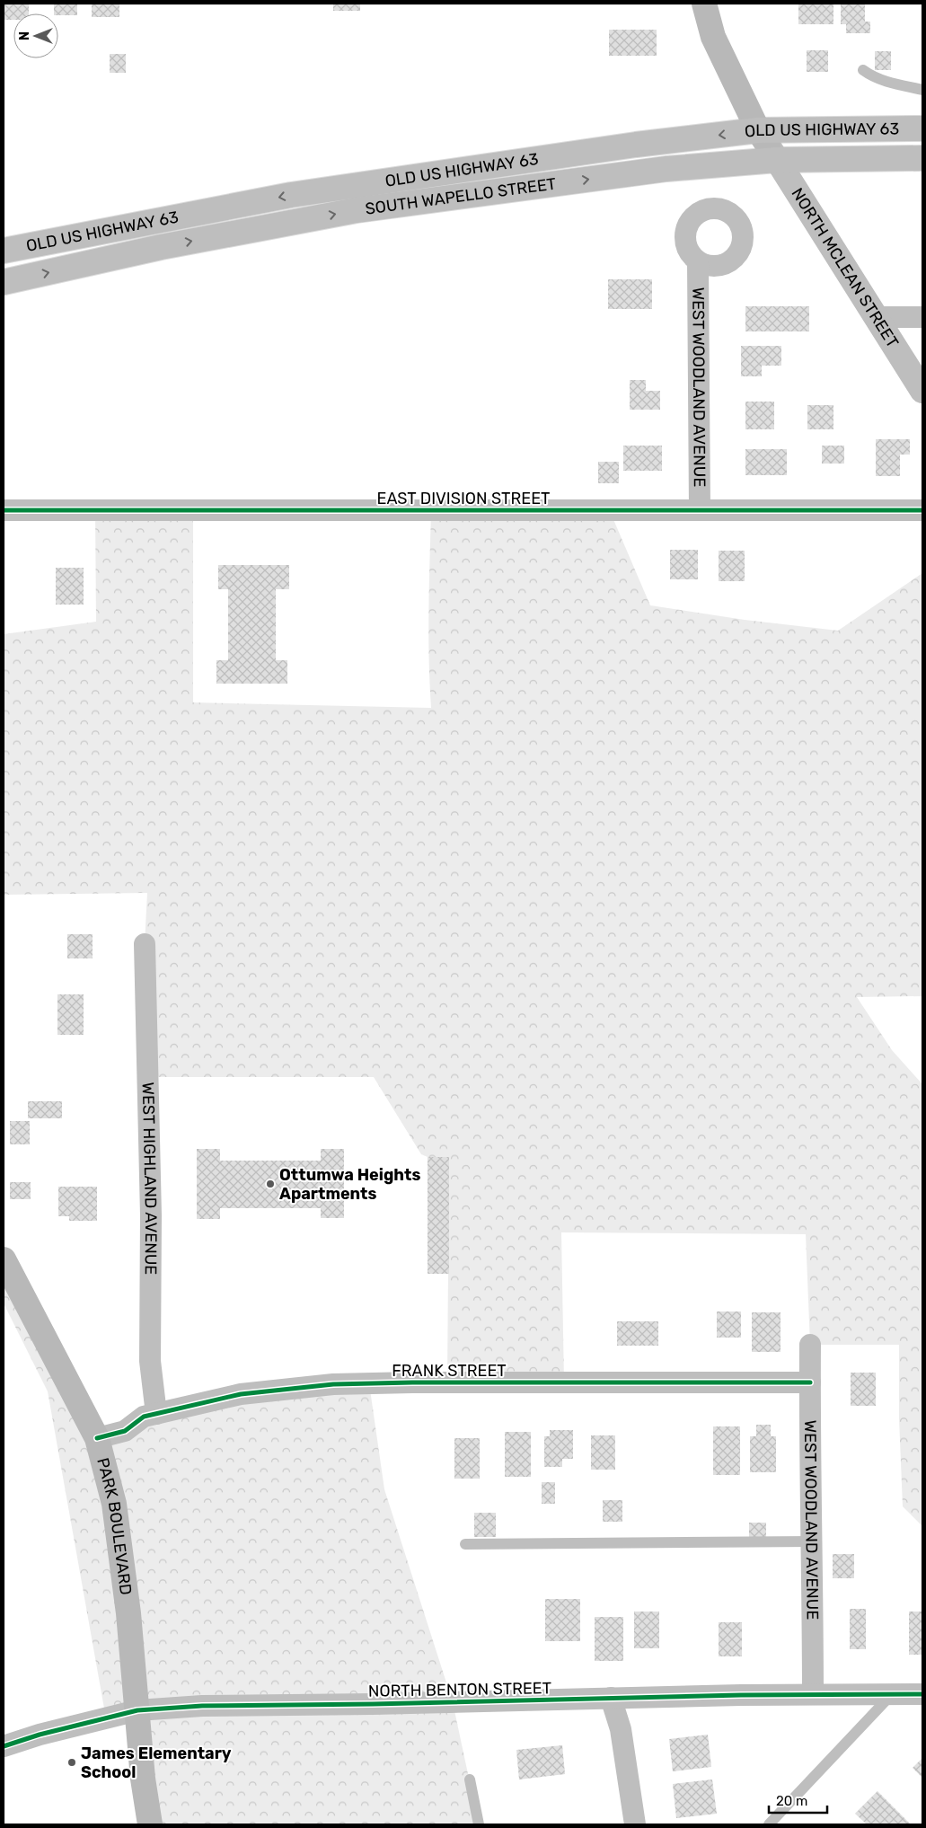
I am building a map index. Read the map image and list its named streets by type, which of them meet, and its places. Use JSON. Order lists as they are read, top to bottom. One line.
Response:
{"streets":{"main road":["OLD US HIGHWAY 63","SOUTH WAPELLO STREET","NORTH MCLEAN STREET","PARK BOULEVARD"],"street":["WEST WOODLAND AVENUE","EAST DIVISION STREET","WEST HIGHLAND AVENUE","FRANK STREET","NORTH BENTON STREET"]},"crossings":[["OLD US HIGHWAY 63","SOUTH WAPELLO STREET"],["OLD US HIGHWAY 63","NORTH MCLEAN STREET"],["SOUTH WAPELLO STREET","NORTH MCLEAN STREET"],["WEST WOODLAND AVENUE","EAST DIVISION STREET"],["WEST WOODLAND AVENUE","FRANK STREET"],["WEST WOODLAND AVENUE","NORTH BENTON STREET"],["WEST HIGHLAND AVENUE","FRANK STREET"],["FRANK STREET","PARK BOULEVARD"],["PARK BOULEVARD","NORTH BENTON STREET"]],"one_way":["OLD US HIGHWAY 63","SOUTH WAPELLO STREET"],"places":["Ottumwa Heights Apartments","James Elementary School"],"scale_bar":"20 m","north":"left"}
